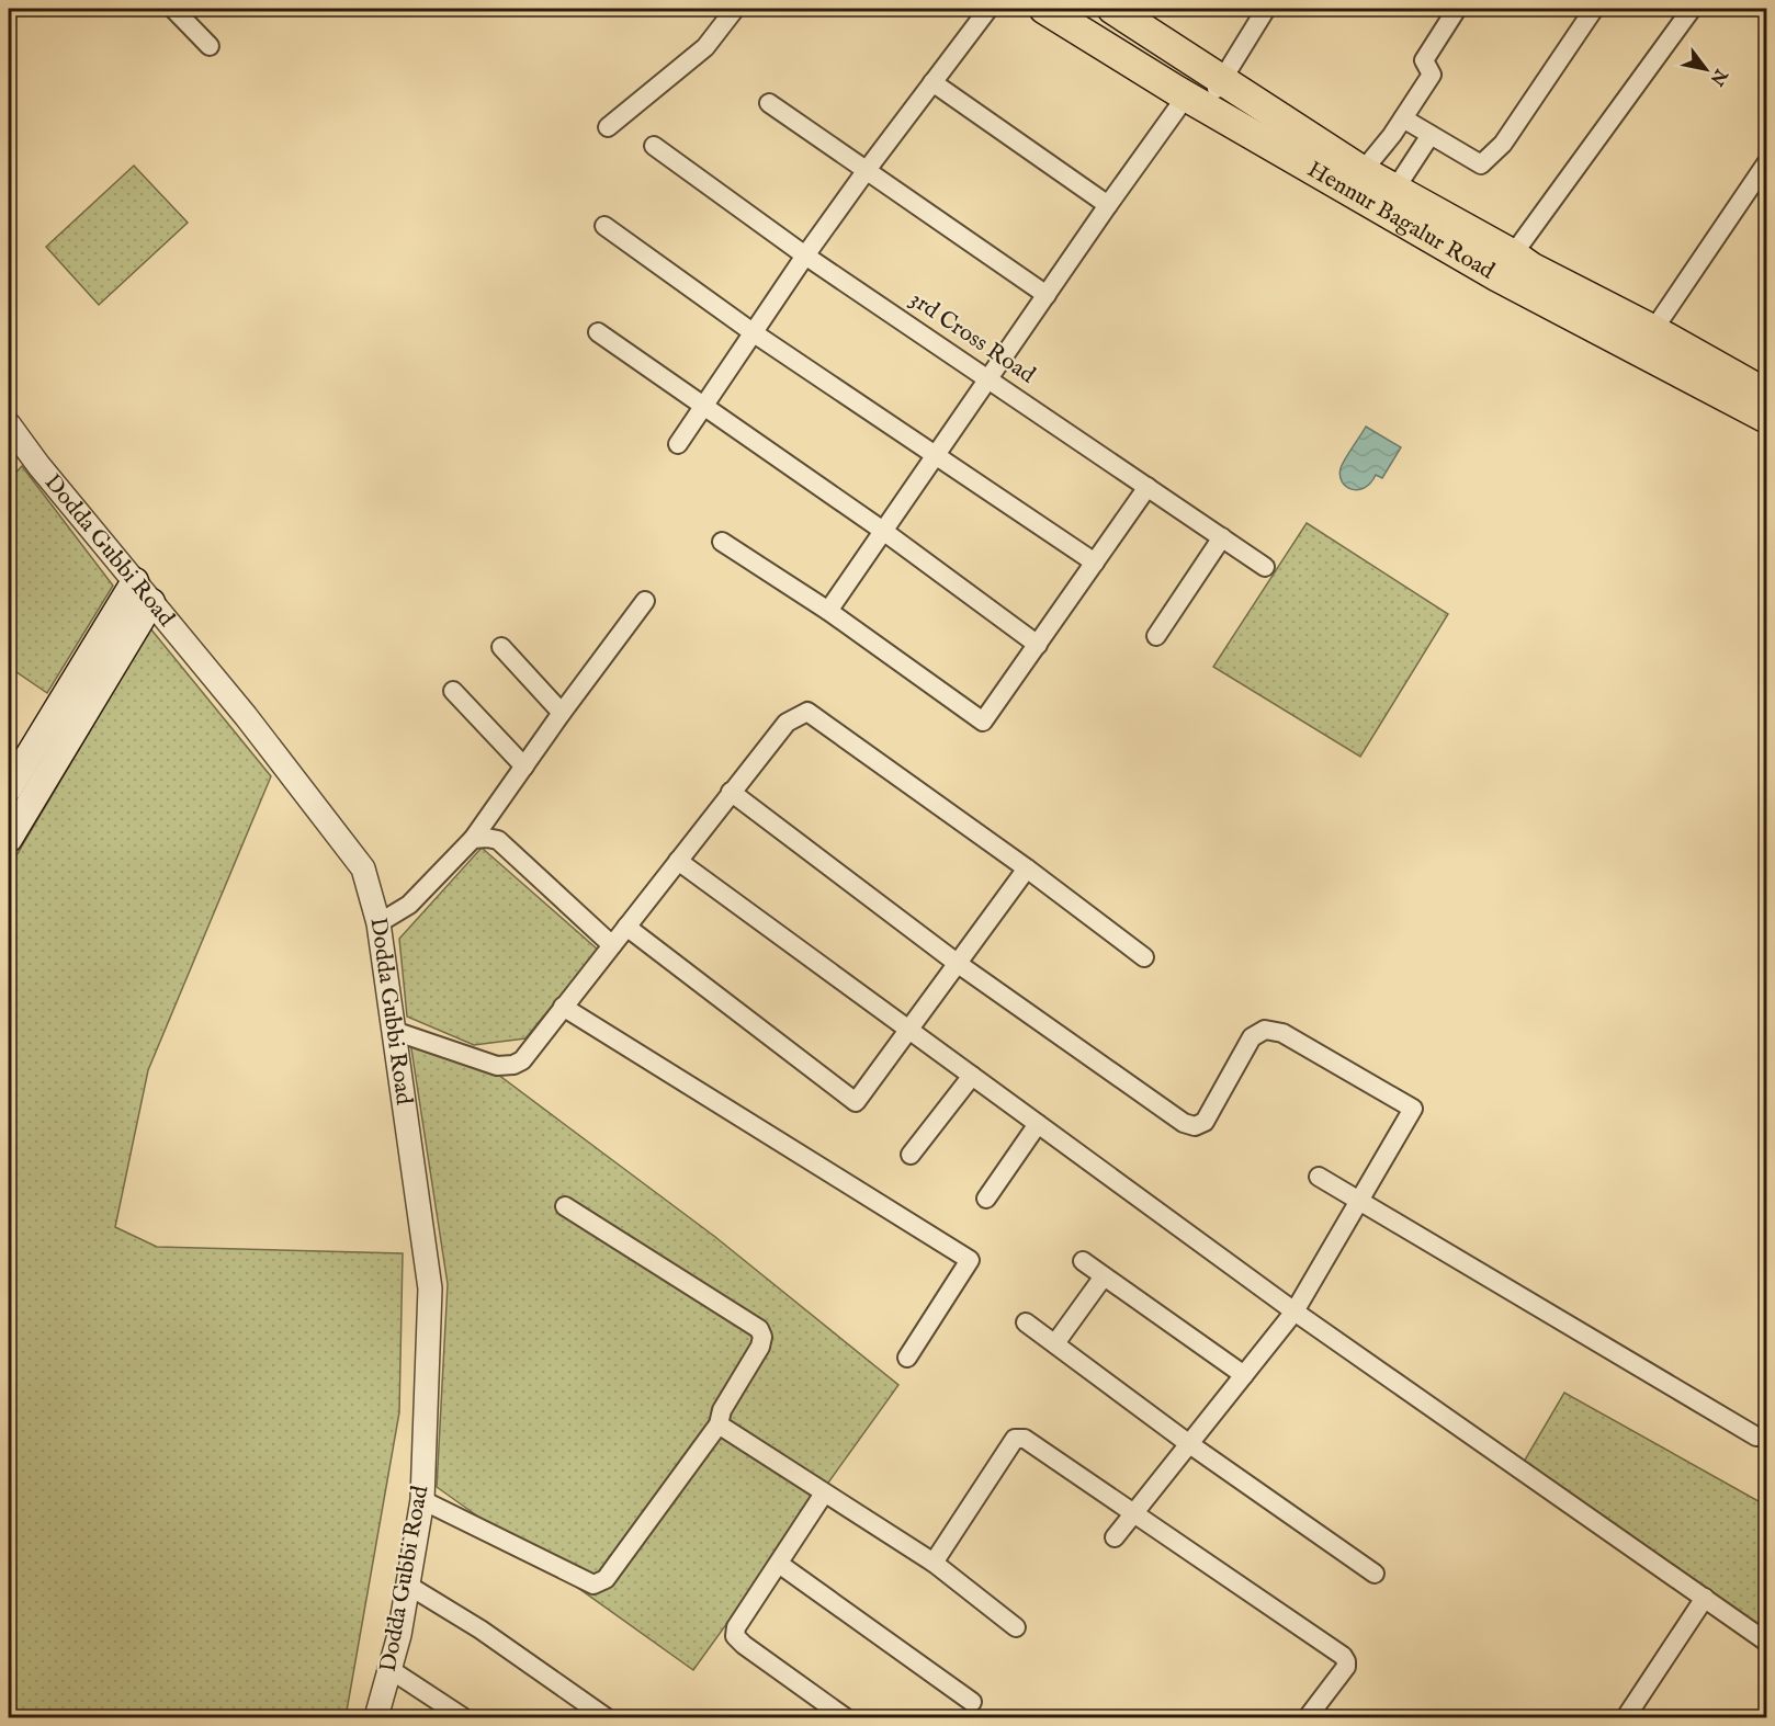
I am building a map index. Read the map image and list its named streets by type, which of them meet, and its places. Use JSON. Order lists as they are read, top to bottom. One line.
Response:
{"streets":{"main road":["Hennur Bagalur Road"],"street":["3rd Cross Road","Dodda Gubbi Road"]},"north":"bottom right"}
